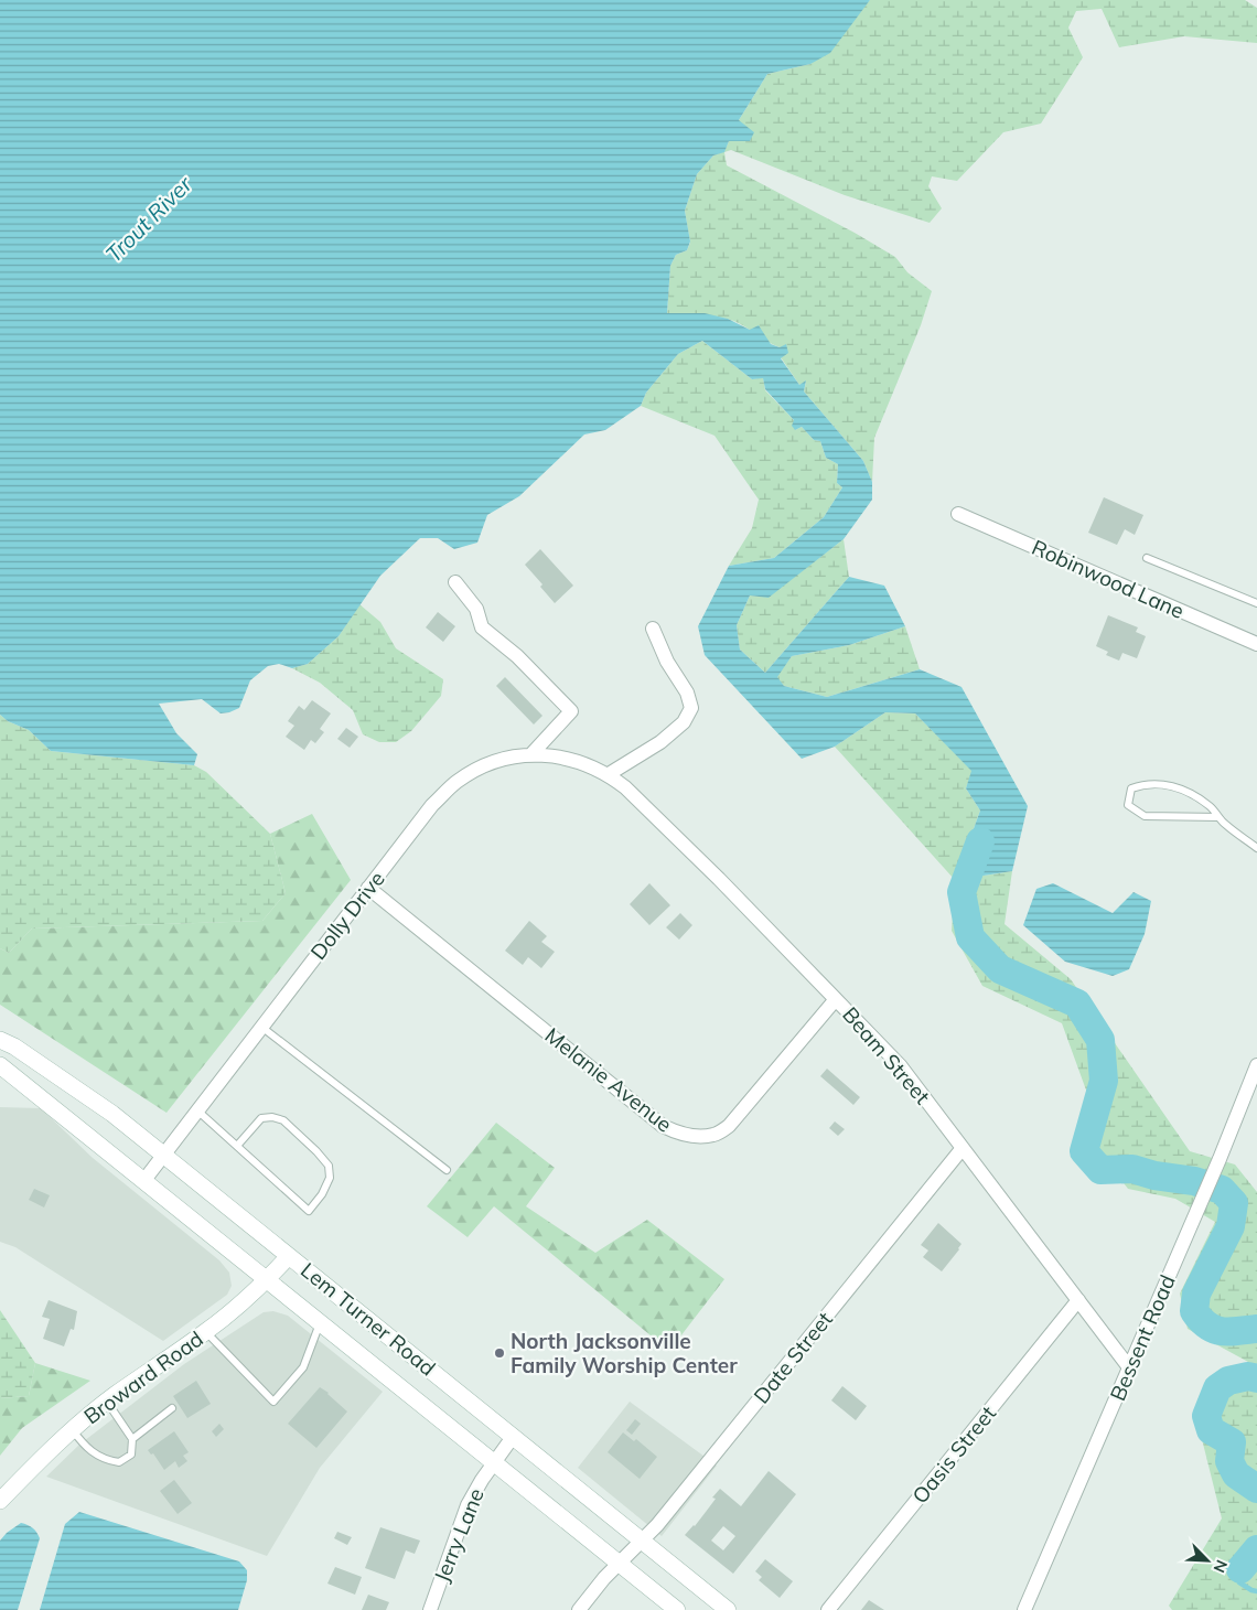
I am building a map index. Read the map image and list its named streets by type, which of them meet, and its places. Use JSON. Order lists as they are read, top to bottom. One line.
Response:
{"streets":{"main road":["Lem Turner Road","Broward Road"],"street":["Robinwood Lane","Dolly Drive","Beam Street","Melanie Avenue","Bessent Road","Date Street","Oasis Street","Jerry Lane"]},"crossings":[["Dolly Drive","Beam Street"],["Dolly Drive","Melanie Avenue"],["Dolly Drive","Lem Turner Road"],["Beam Street","Melanie Avenue"],["Beam Street","Bessent Road"],["Beam Street","Date Street"],["Beam Street","Oasis Street"],["Lem Turner Road","Date Street"],["Lem Turner Road","Broward Road"],["Lem Turner Road","Jerry Lane"]],"water":["Trout River"],"places":["North Jacksonville Family Worship Center"],"north":"bottom right"}
